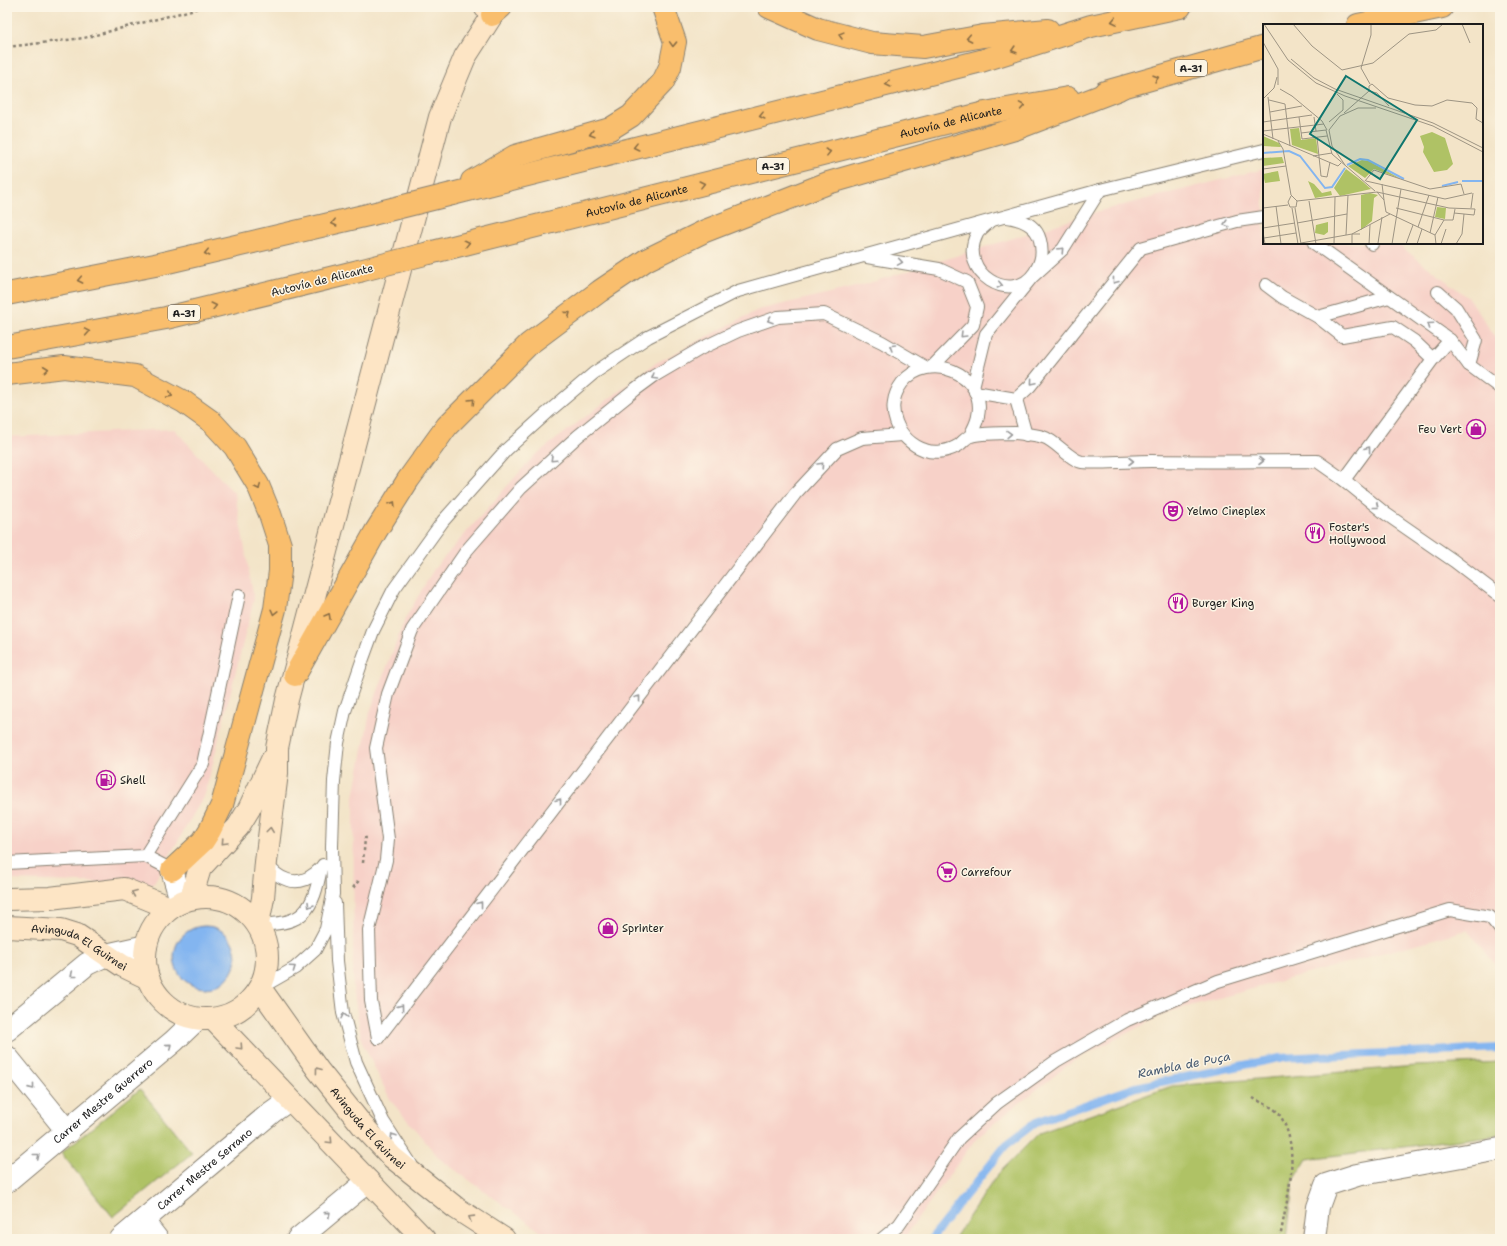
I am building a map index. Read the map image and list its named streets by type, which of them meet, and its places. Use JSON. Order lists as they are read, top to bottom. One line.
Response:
{"streets":{"highway":["A-31","Autovía de Alicante"],"street":["Avinguda El Guirnei","Carrer Mestre Guerrero","Carrer Mestre Serrano"]},"crossings":[["Avinguda El Guirnei","Carrer Mestre Guerrero"]],"water":["Rambla de Puça"],"places":{"shop":["Feu Vert","Sprinter"],"theatre":["Yelmo Cineplex"],"restaurant":["Foster's Hollywood","Burger King"],"fuel station":["Shell"],"supermarket":["Carrefour"]}}
